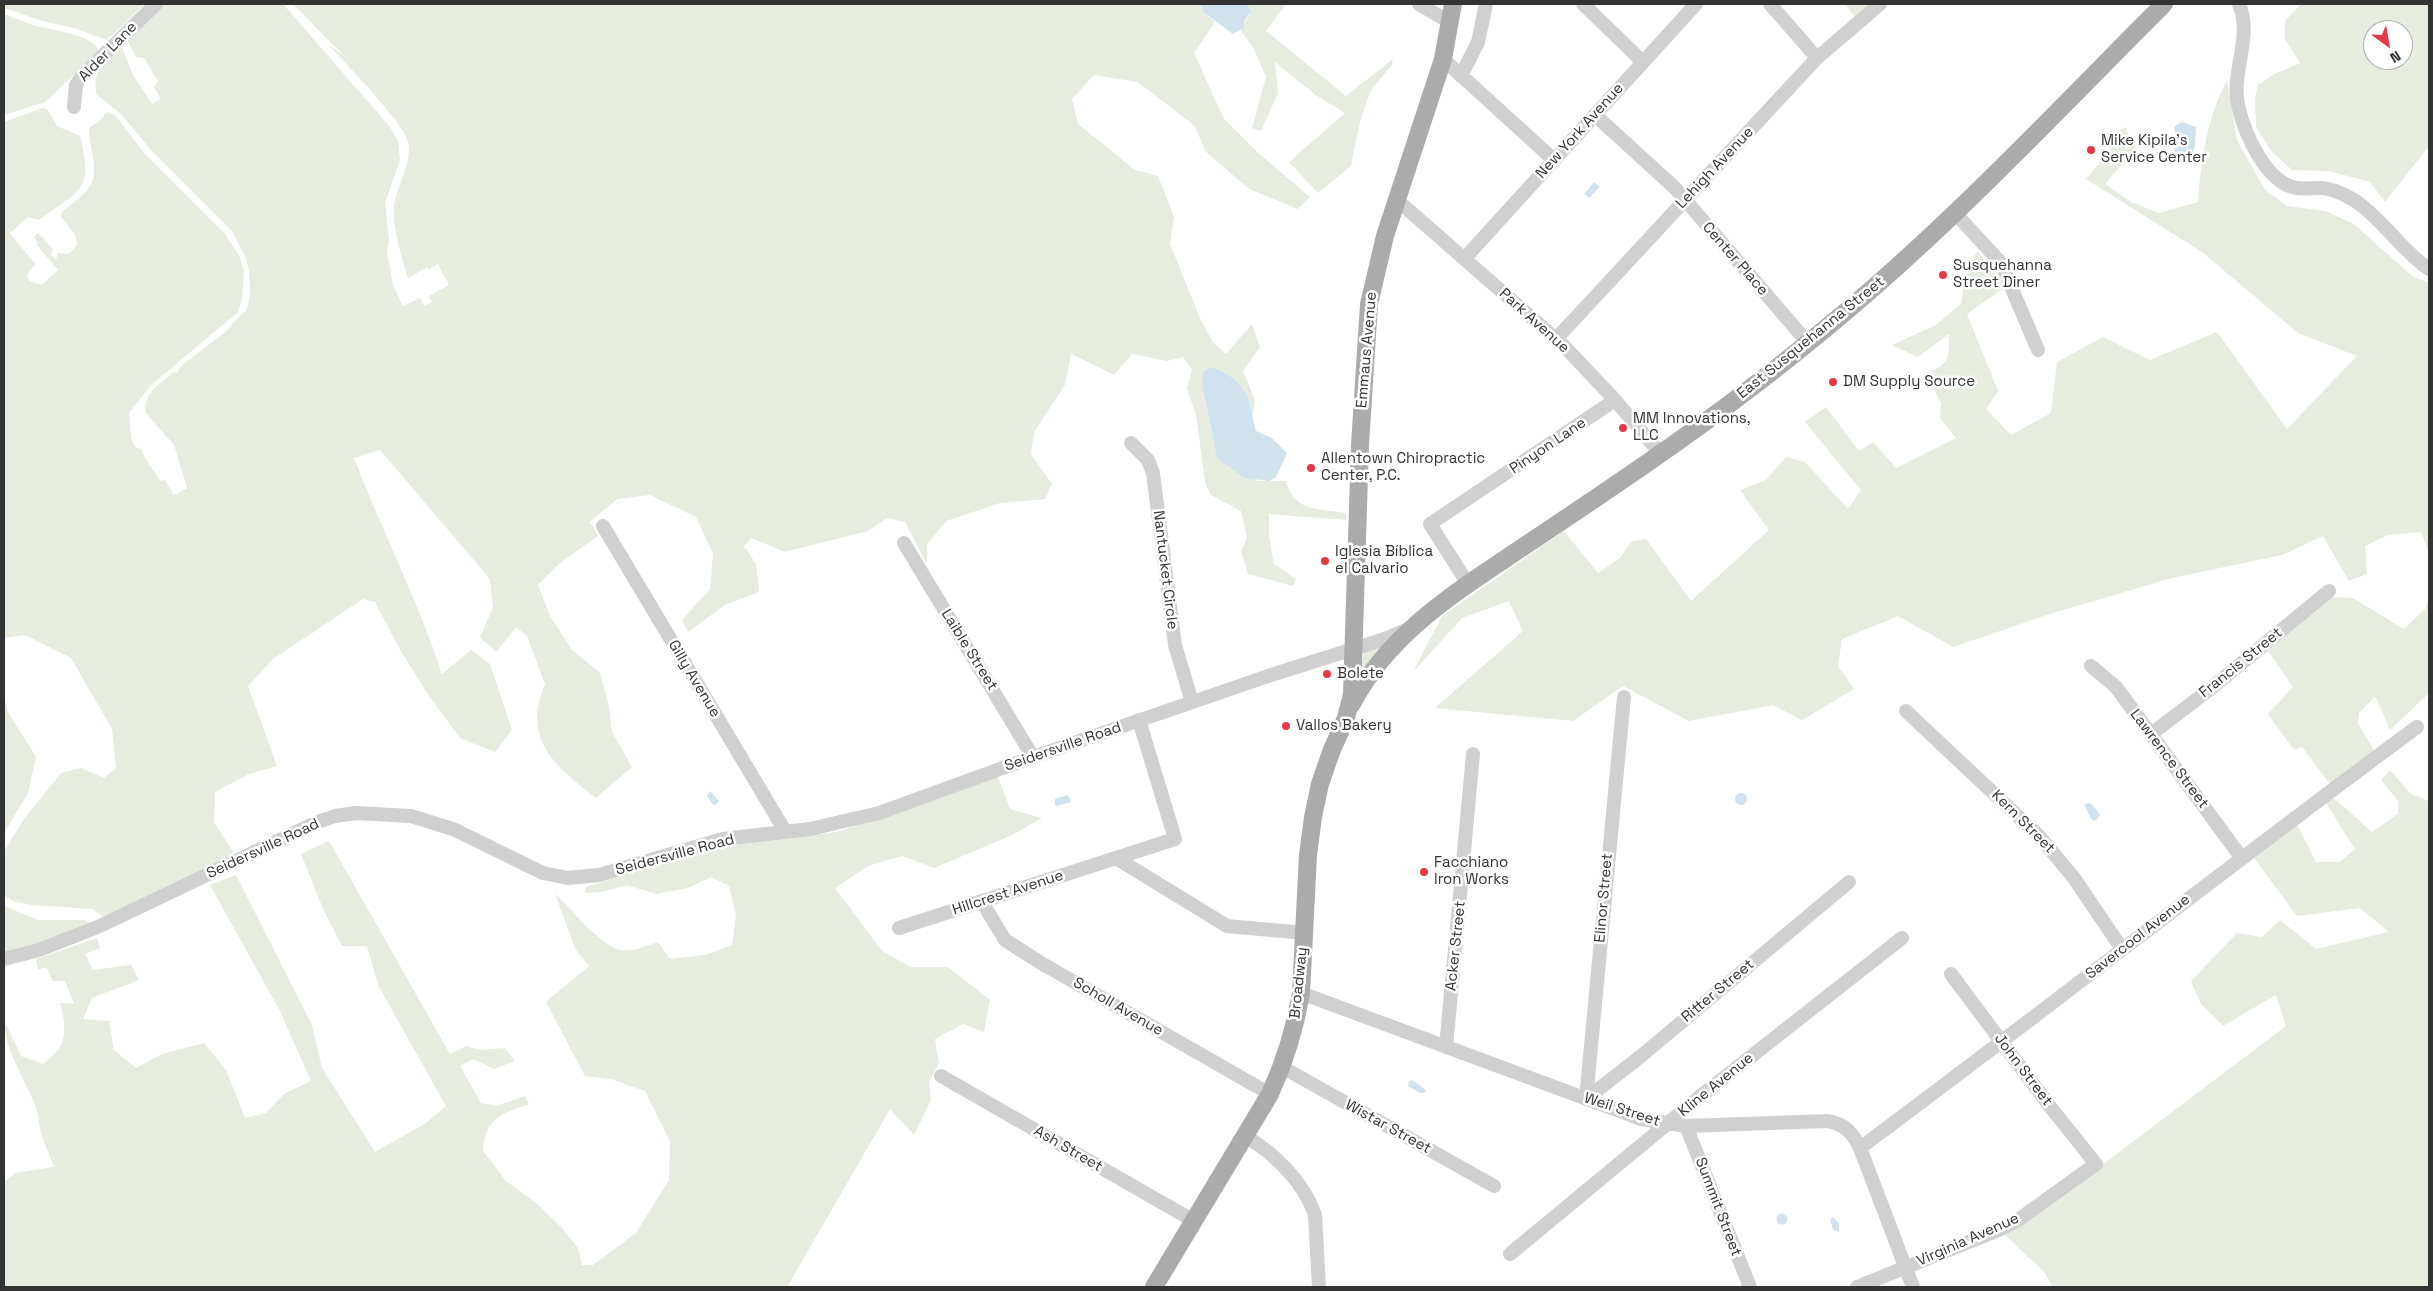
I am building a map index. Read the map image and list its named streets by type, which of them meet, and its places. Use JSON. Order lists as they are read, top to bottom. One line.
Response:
{"streets":{"main road":["East Susquehanna Street","Emmaus Avenue","Broadway"],"street":["Alder Lane","New York Avenue","Lehigh Avenue","Center Place","Park Avenue","Pinyon Lane","Nantucket Circle","Laible Street","Francis Street","Gilly Avenue","Seidersville Road","Lawrence Street","Kern Street","Hillcrest Avenue","Elinor Street","Savercool Avenue","Acker Street","Ritter Street","Scholl Avenue","John Street","Kline Avenue","Weil Street","Wistar Street","Ash Street","Summit Street","Virginia Avenue"]},"crossings":[["New York Avenue","Center Place"],["New York Avenue","Park Avenue"],["Lehigh Avenue","Center Place"],["Lehigh Avenue","Park Avenue"],["Center Place","East Susquehanna Street"],["Park Avenue","East Susquehanna Street"],["Park Avenue","Emmaus Avenue"],["Park Avenue","Pinyon Lane"],["East Susquehanna Street","Pinyon Lane"],["East Susquehanna Street","Seidersville Road"],["East Susquehanna Street","Broadway"],["Emmaus Avenue","Seidersville Road"],["Emmaus Avenue","Broadway"],["Nantucket Circle","Seidersville Road"],["Laible Street","Seidersville Road"],["Francis Street","Lawrence Street"],["Gilly Avenue","Seidersville Road"],["Seidersville Road","Hillcrest Avenue"],["Seidersville Road","Broadway"],["Lawrence Street","Savercool Avenue"],["Kern Street","Savercool Avenue"],["Hillcrest Avenue","Scholl Avenue"],["Elinor Street","Ritter Street"],["Elinor Street","Weil Street"],["Savercool Avenue","John Street"],["Savercool Avenue","Weil Street"],["Acker Street","Weil Street"],["Broadway","Scholl Avenue"],["Broadway","Weil Street"],["Broadway","Wistar Street"],["Broadway","Ash Street"],["Ritter Street","Weil Street"],["John Street","Virginia Avenue"],["Kline Avenue","Weil Street"],["Weil Street","Summit Street"],["Weil Street","Virginia Avenue"]],"places":["Mike Kipila's Service Center","Susquehanna Street Diner","DM Supply Source","MM Innovations, LLC","Allentown Chiropractic Center, P.C.","Iglesia Bíblica el Calvario","Bolete","Vallos Bakery","Facchiano Iron Works"],"north":"bottom right"}
